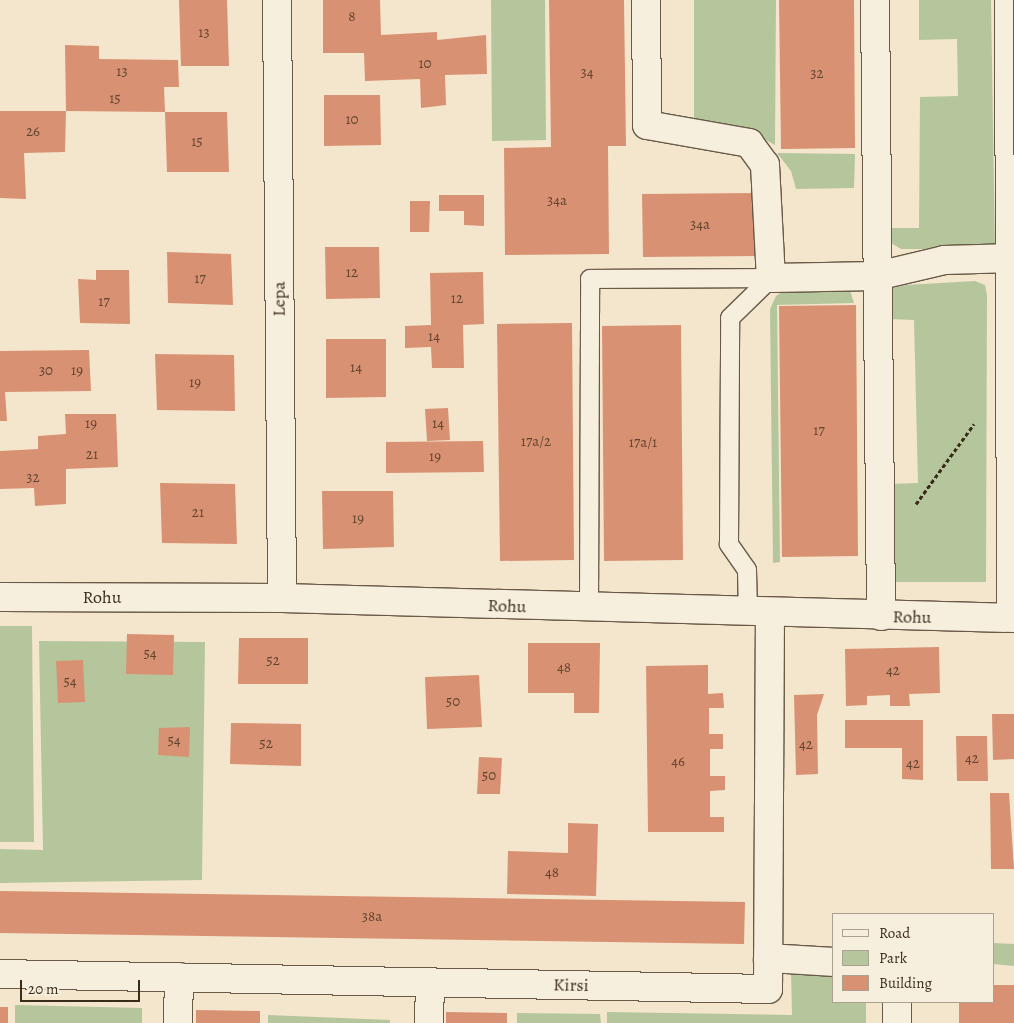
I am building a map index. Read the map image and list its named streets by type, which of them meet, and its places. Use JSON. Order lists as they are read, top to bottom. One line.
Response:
{"streets":{"street":["Lepa","Rohu","Kirsi"]},"crossings":[["Lepa","Rohu"],["Rohu","Kirsi"]],"house_numbers":["8","13","10","13","34","32","15","10","26","15","34a","34a","12","17","12","17","14","14","30","19","19","19","14","17","17a/2","17a/1","21","19","32","21","19","54","52","48","42","54","50","54","52","42","42","46","42","50","48","38a"],"legend":["Road","Park","Building"],"scale_bar":"20 m"}
